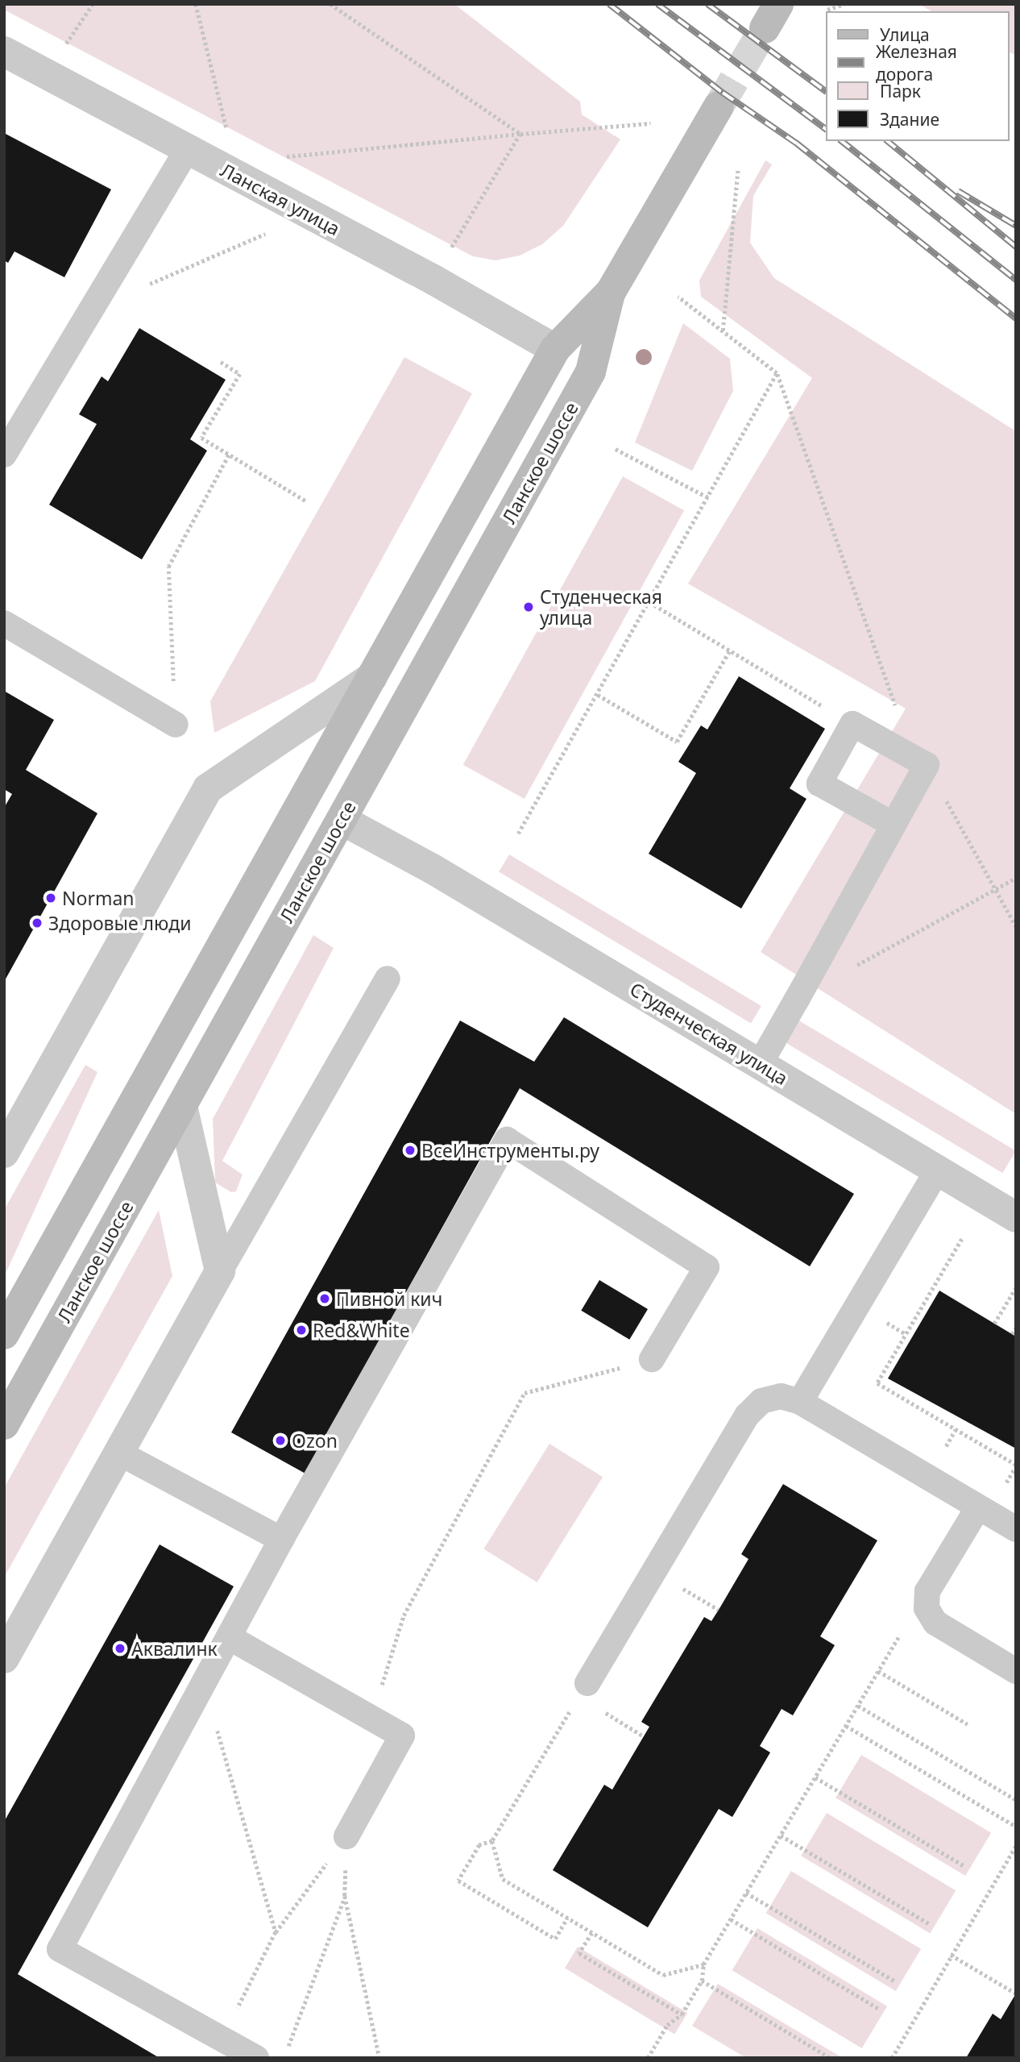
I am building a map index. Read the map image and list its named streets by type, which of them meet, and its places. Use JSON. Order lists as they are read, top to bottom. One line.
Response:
{"streets":{"main road":["Ланское шоссе"],"street":["Ланская улица","Студенческая улица"]},"crossings":[["Ланская улица","Ланское шоссе"],["Ланское шоссе","Студенческая улица"]],"places":["Студенческая улица","Norman","Здоровые люди","ВсеИнструменты.ру","Пивной кич","Red&White","Ozon","Аквалинк"],"legend":["Улица","Железная дорога","Парк","Здание"]}
